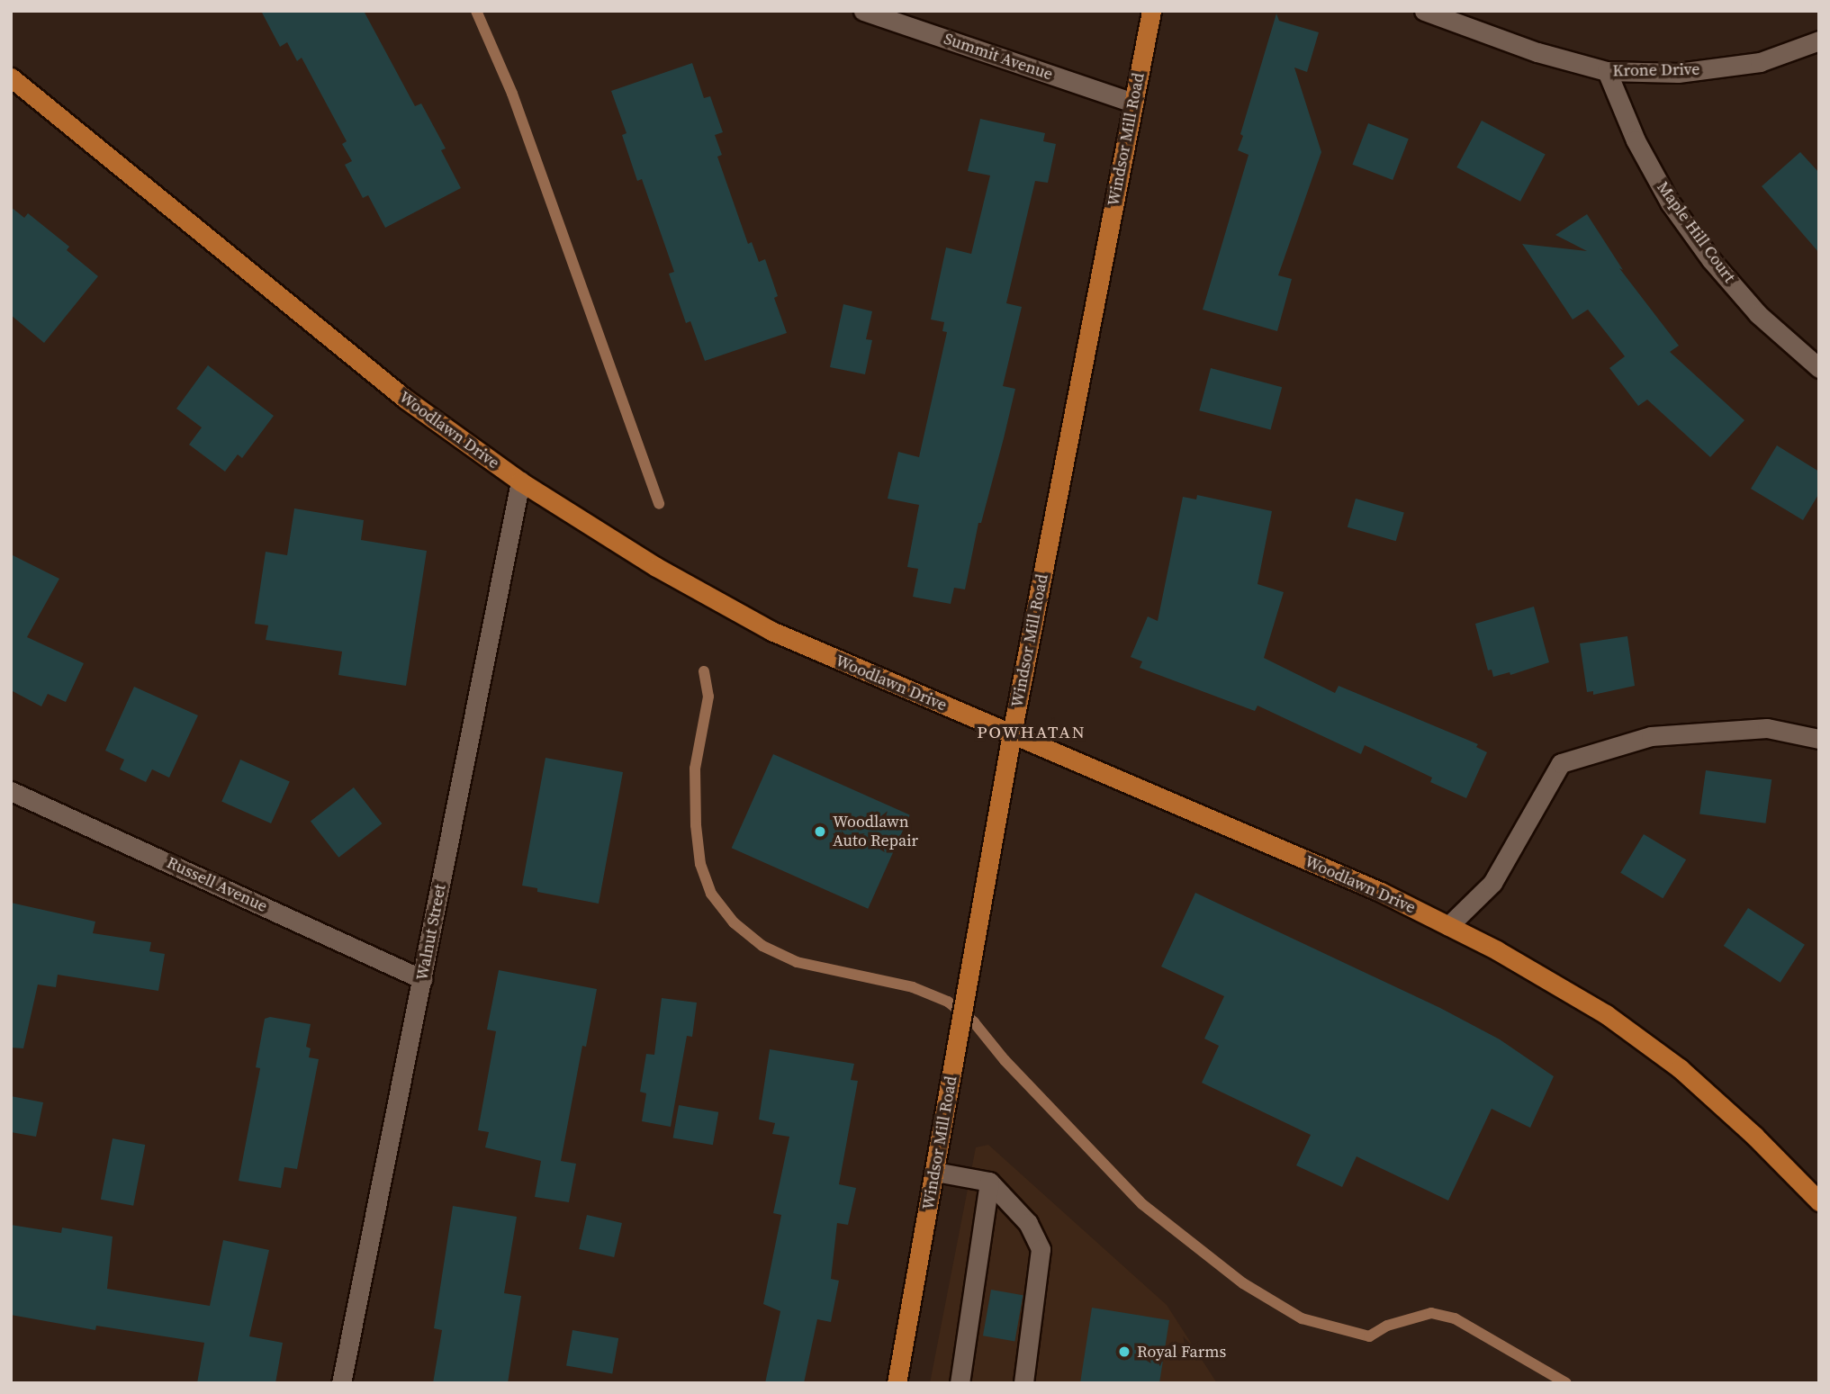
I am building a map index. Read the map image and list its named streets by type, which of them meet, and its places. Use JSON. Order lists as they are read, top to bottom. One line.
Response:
{"streets":{"main road":["Windsor Mill Road","Woodlawn Drive"],"street":["Summit Avenue","Krone Drive","Maple Hill Court","Russell Avenue","Walnut Street"]},"crossings":[["Summit Avenue","Windsor Mill Road"],["Krone Drive","Maple Hill Court"],["Windsor Mill Road","Woodlawn Drive"],["Woodlawn Drive","Walnut Street"],["Russell Avenue","Walnut Street"]],"districts":["POWHATAN"],"places":["Woodlawn Auto Repair","Royal Farms"]}
